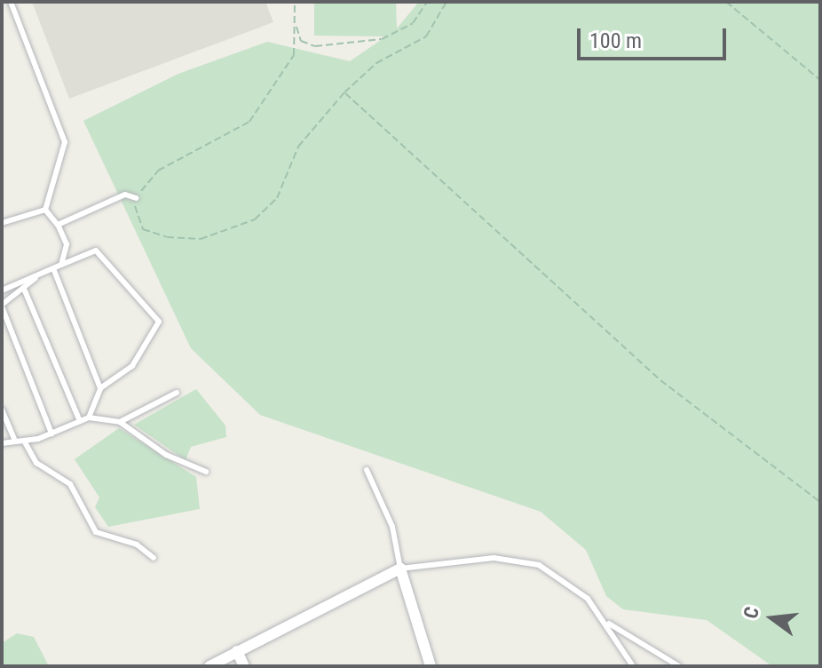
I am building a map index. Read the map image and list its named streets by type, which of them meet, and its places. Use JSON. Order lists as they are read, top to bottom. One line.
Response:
{"scale_bar":"100 m","north":"left"}
